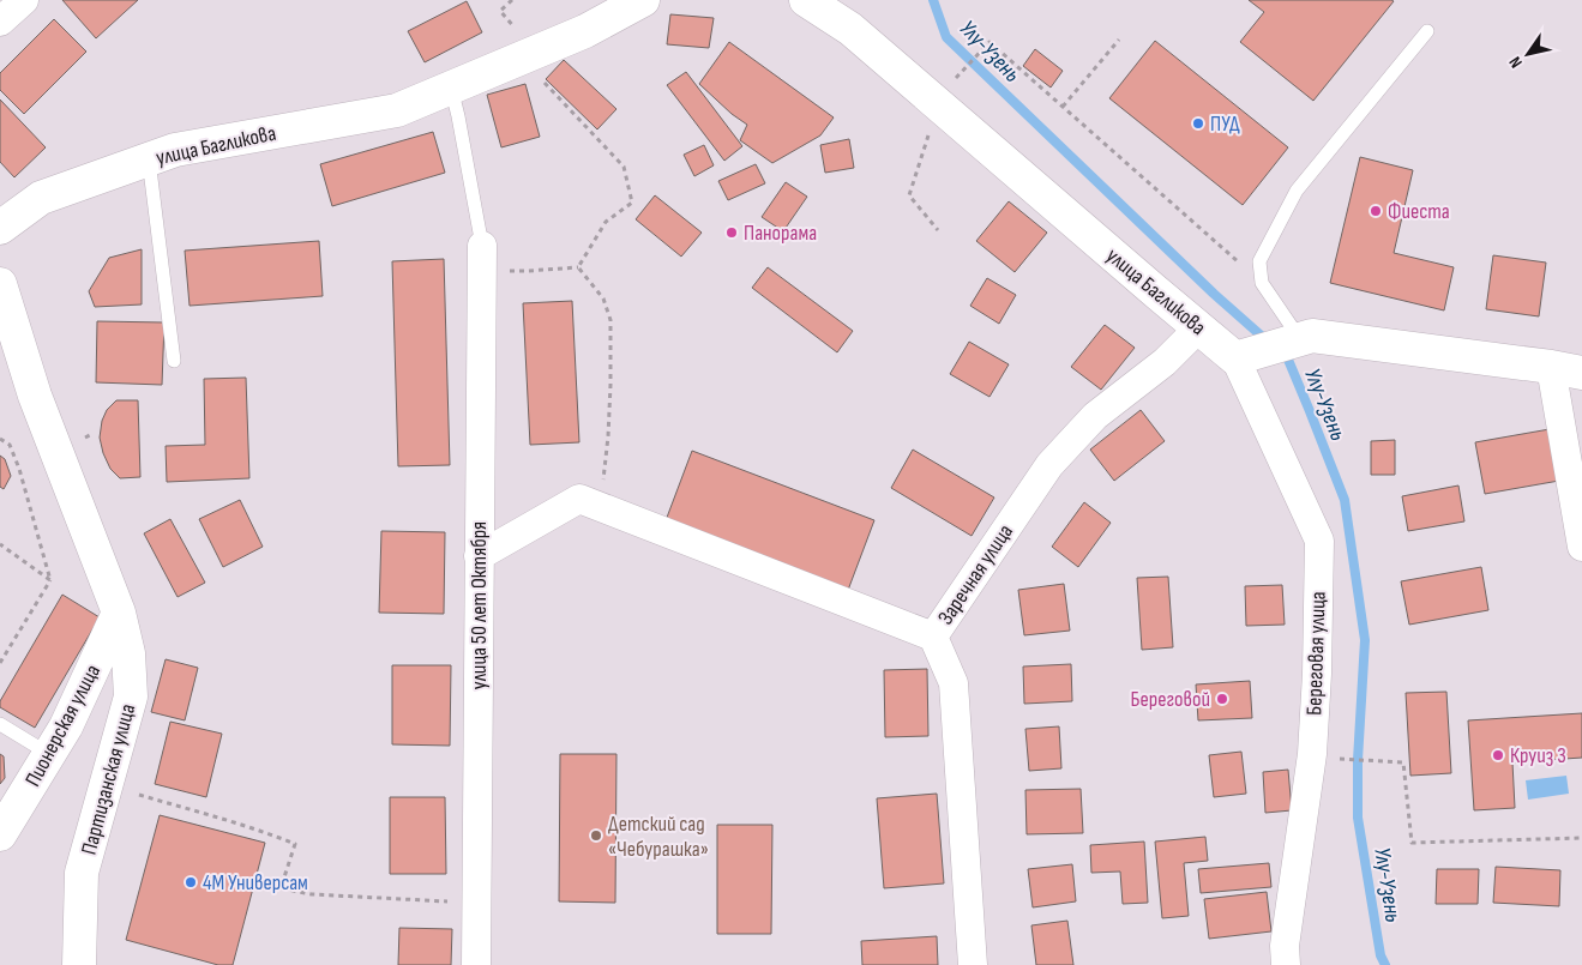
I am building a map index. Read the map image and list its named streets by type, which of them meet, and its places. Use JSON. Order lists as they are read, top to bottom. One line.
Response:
{"streets":{"main road":["улица Багликова","Пионерская улица","Партизанская улица"],"street":["Заречная улица","улица 50 лет Октября","Береговая улица"]},"crossings":[["улица Багликова","Заречная улица"],["улица Багликова","Береговая улица"],["Пионерская улица","Партизанская улица"]],"water":["Улу-Узень"],"places":["ПУД","Фиеста","Панорама","Береговой","Круиз 3","Детский сад «Чебурашка»","4М Универсам"],"north":"bottom left"}
